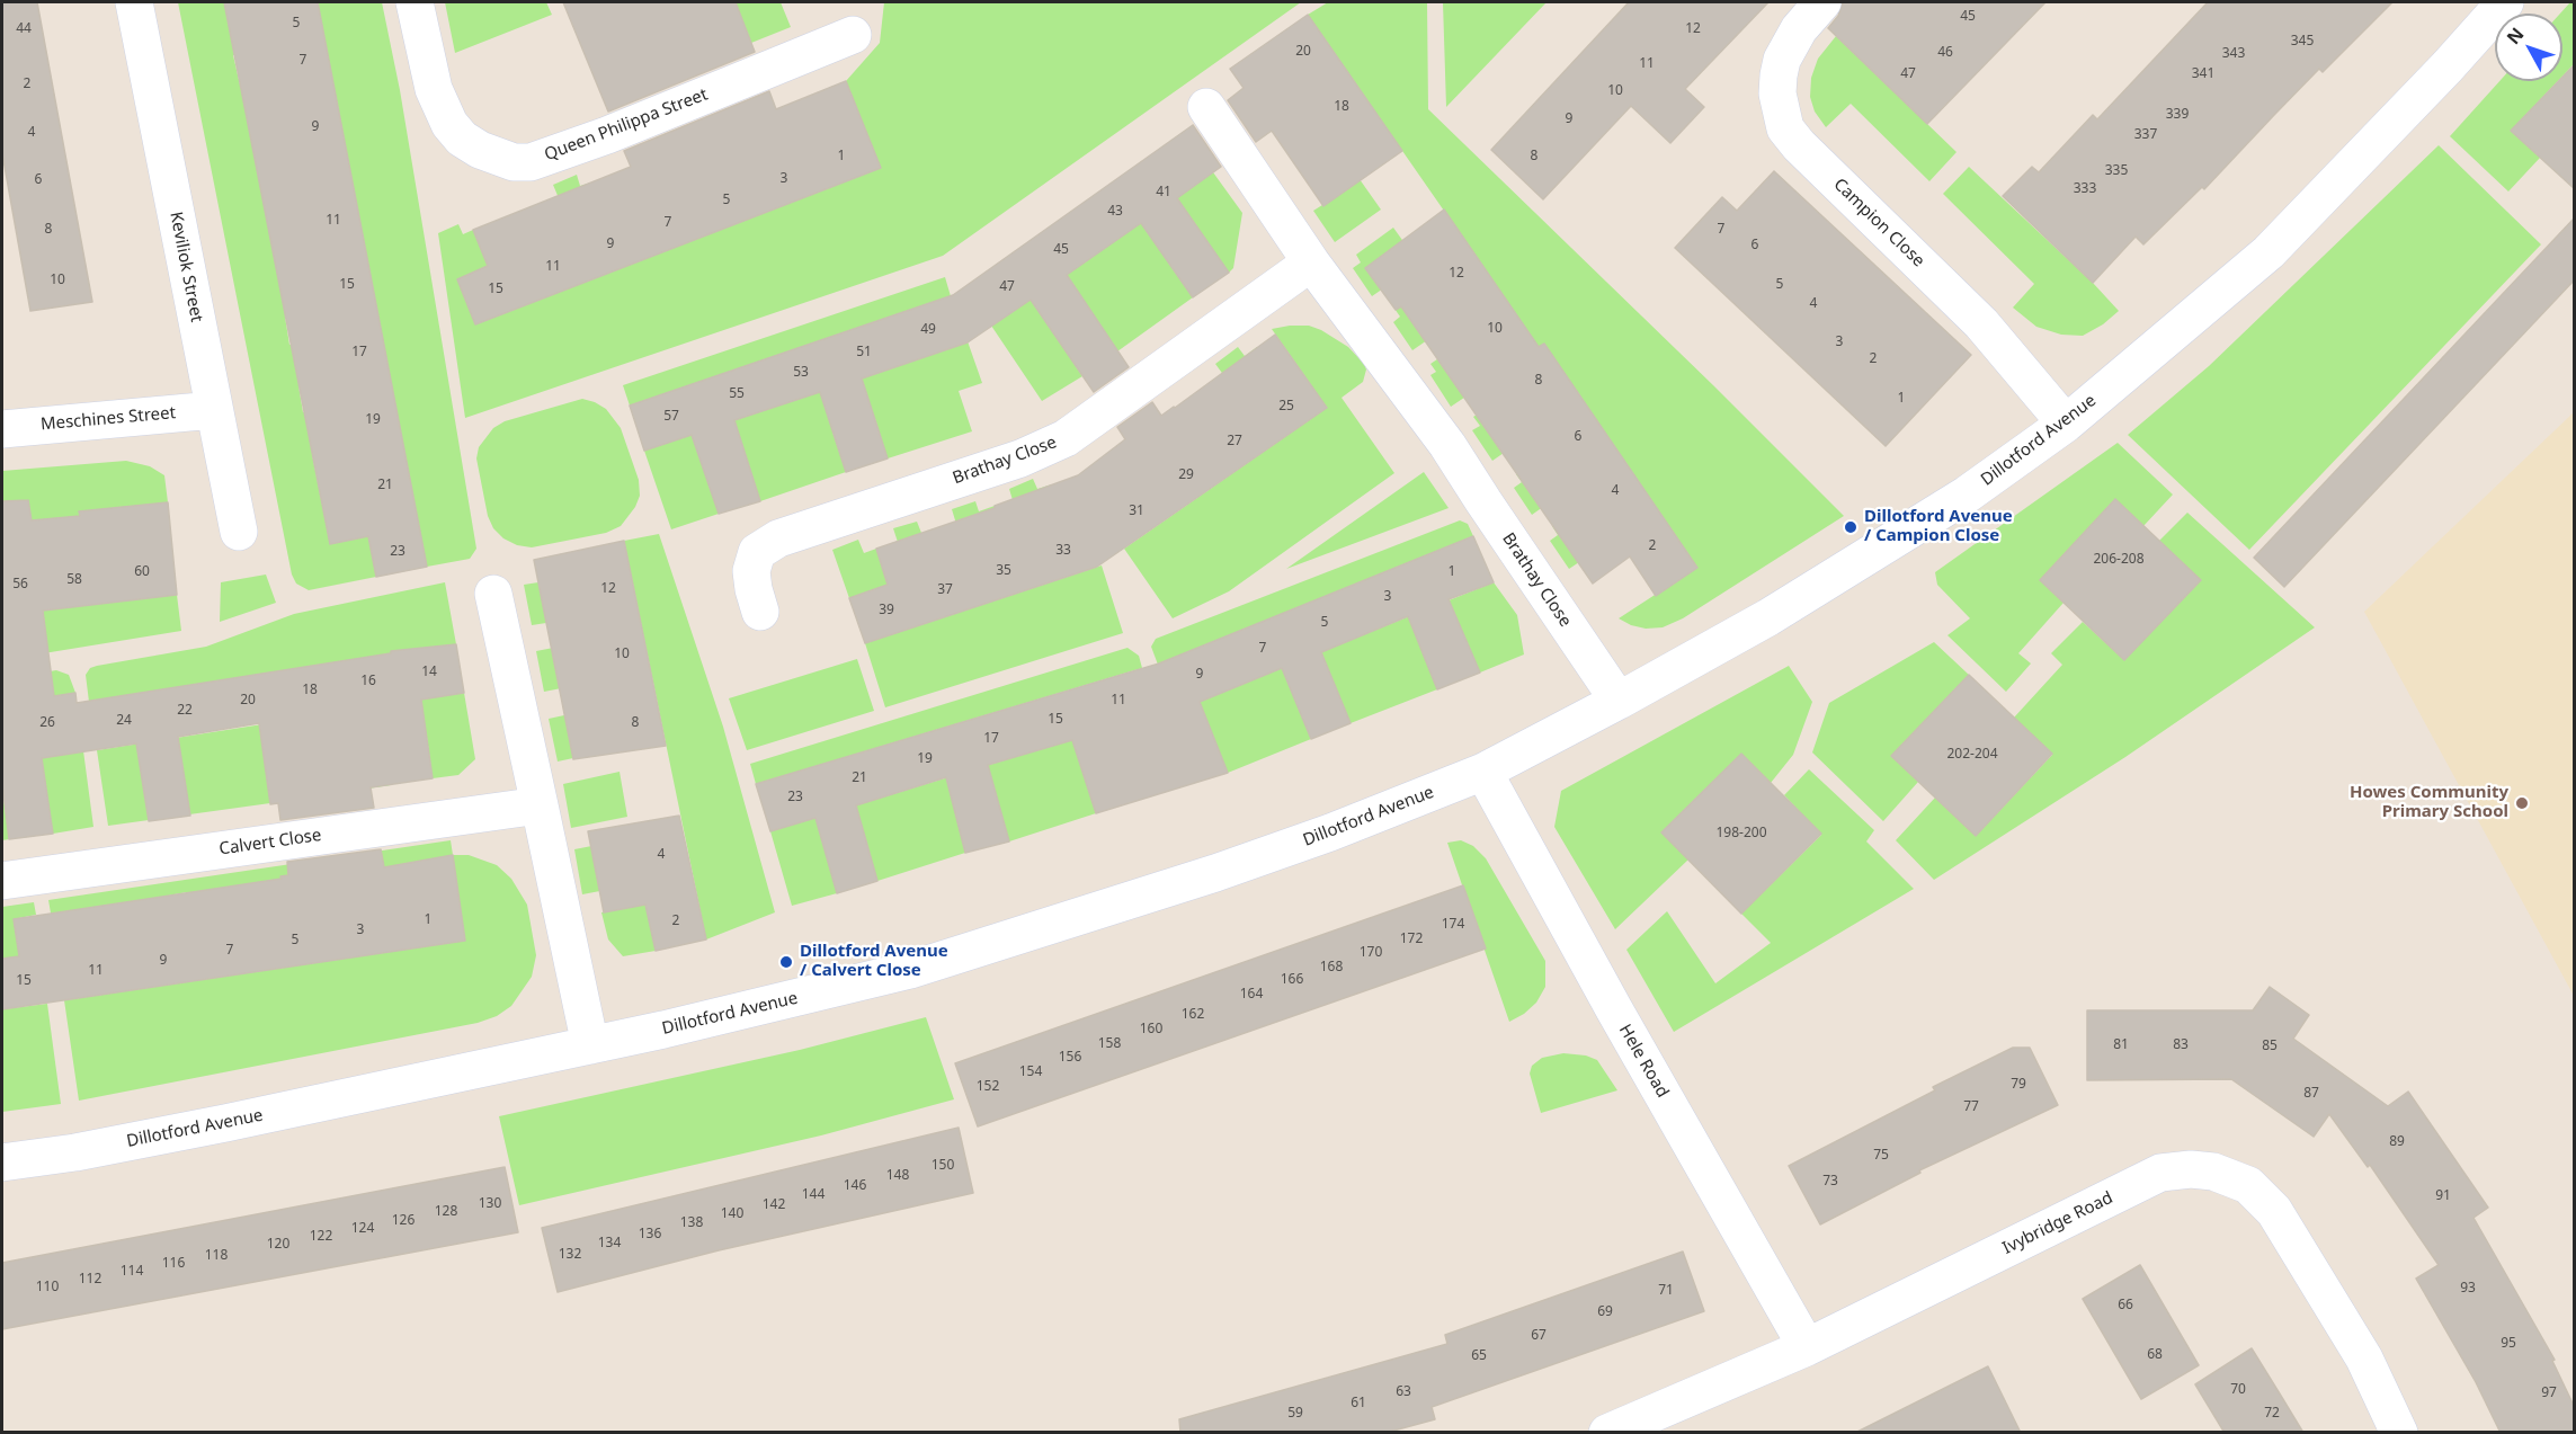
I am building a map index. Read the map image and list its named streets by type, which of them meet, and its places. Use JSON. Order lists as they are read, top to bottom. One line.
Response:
{"streets":{"street":["Queen Philippa Street","Campion Close","Keviliok Street","Meschines Street","Dillotford Avenue","Brathay Close","Calvert Close","Hele Road","Ivybridge Road"]},"crossings":[["Campion Close","Dillotford Avenue"],["Keviliok Street","Meschines Street"],["Dillotford Avenue","Brathay Close"],["Dillotford Avenue","Hele Road"],["Hele Road","Ivybridge Road"]],"places":["Dillotford Avenue / Campion Close","Howes Community Primary School","Dillotford Avenue / Calvert Close"],"house_numbers":["45","5","44","12","345","20","46","343","7","11","47","341","2","10","18","339","9","9","4","337","1","8","335","3","6","333","41","5","43","11","7","8","7","9","6","45","11","12","10","15","5","47","15","4","10","49","3","17","51","2","53","8","55","1","25","57","19","6","27","29","21","4","31","2","33","23","206-208","35","60","1","58","56","12","37","3","39","5","7","10","14","9","16","18","20","11","22","15","24","26","8","17","202-204","19","21","23","198-200","4","1","2","174","3","172","5","7","170","9","168","11","166","15","164","162","160","158","81","83","85","156","154","79","152","87","77","89","75","150","148","73","146","144","91","130","142","128","140","126","138","124","136","122","134","120","132","118","116","114","112","110","93","71","66","69","67","95","68","65","70","63","97","61","59","72"],"north":"top left"}
